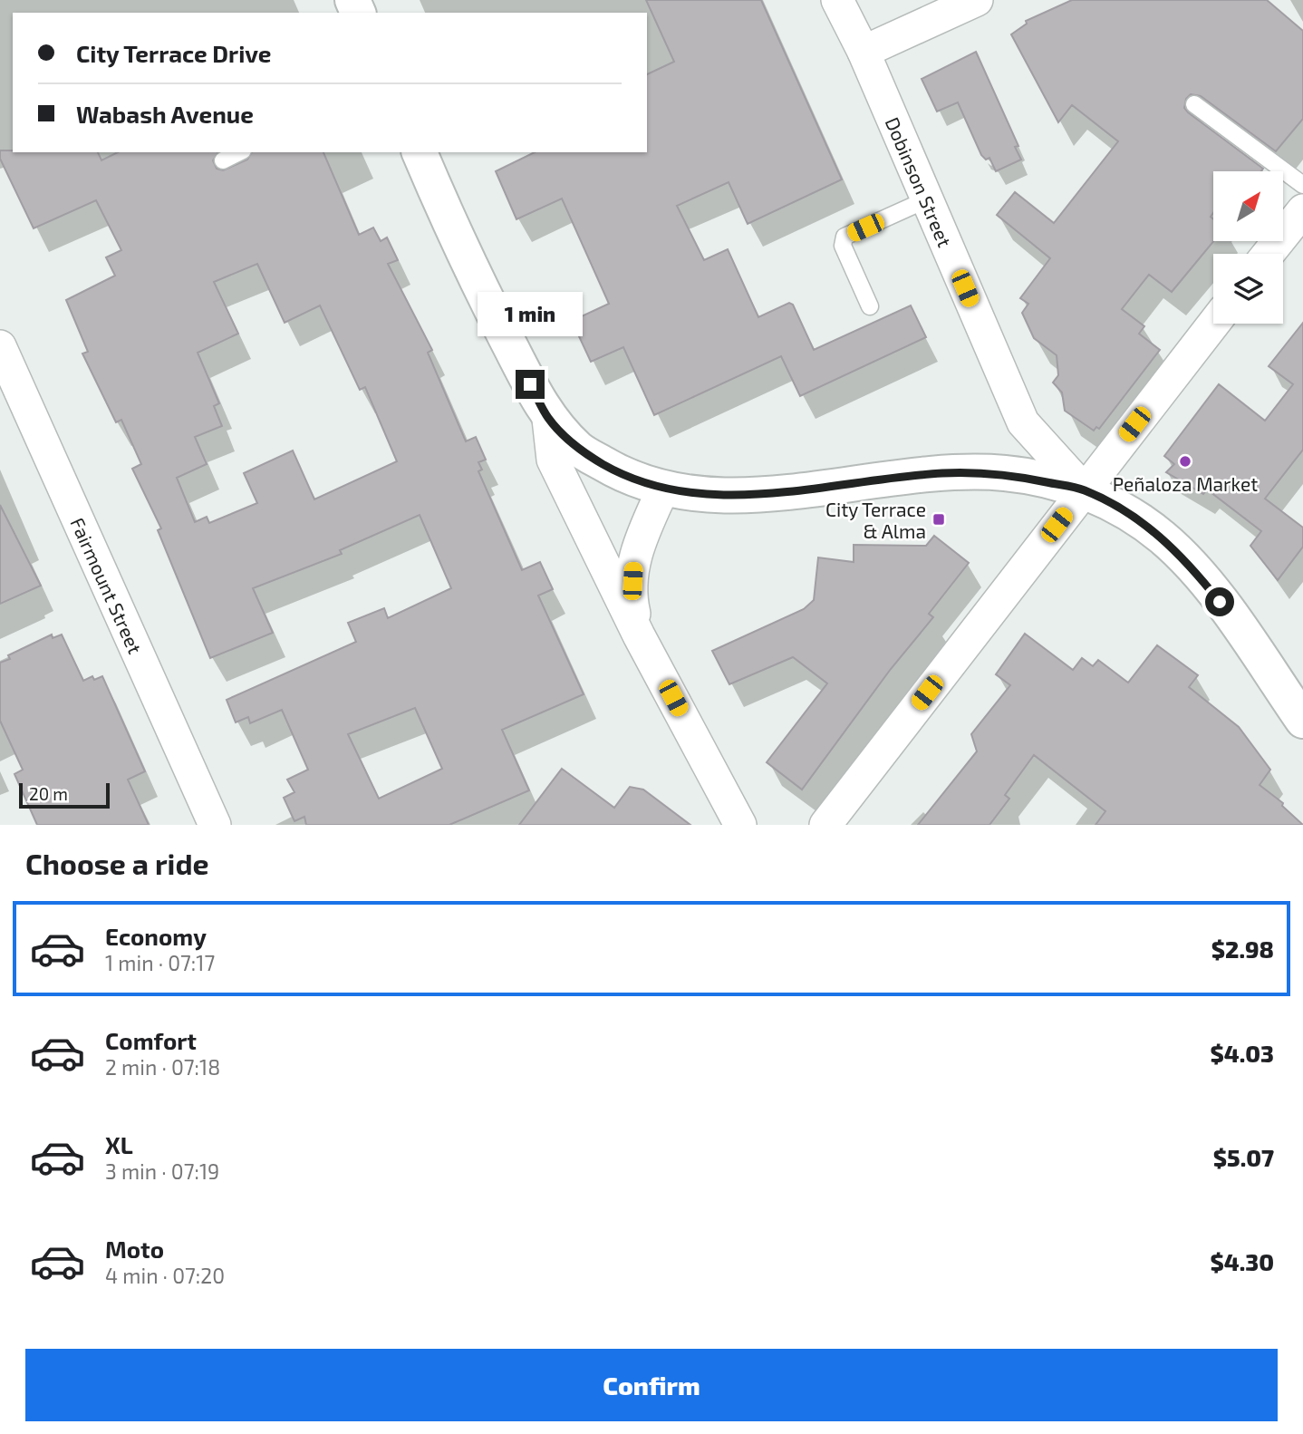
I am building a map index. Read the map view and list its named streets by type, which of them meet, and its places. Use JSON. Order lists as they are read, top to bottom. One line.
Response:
{"streets":{"street":["Dobinson Street","Fairmount Street"]},"places":{"other":["Peñaloza Market"],"transit":["City Terrace & Alma"]},"scale_bar":"20 m","north":"top right","page":{"banner":["City Terrace Drive","Wabash Avenue"],"bubble":"1 min","scale":"20 m","heading":"Choose a ride","list":[{"name":"Economy","note":"1 min · 07:17","value":"$2.98"},{"name":"Comfort","note":"2 min · 07:18","value":"$4.03"},{"name":"XL","note":"3 min · 07:19","value":"$5.07"},{"name":"Moto","note":"4 min · 07:20","value":"$4.30"}],"buttons":"Confirm"}}
